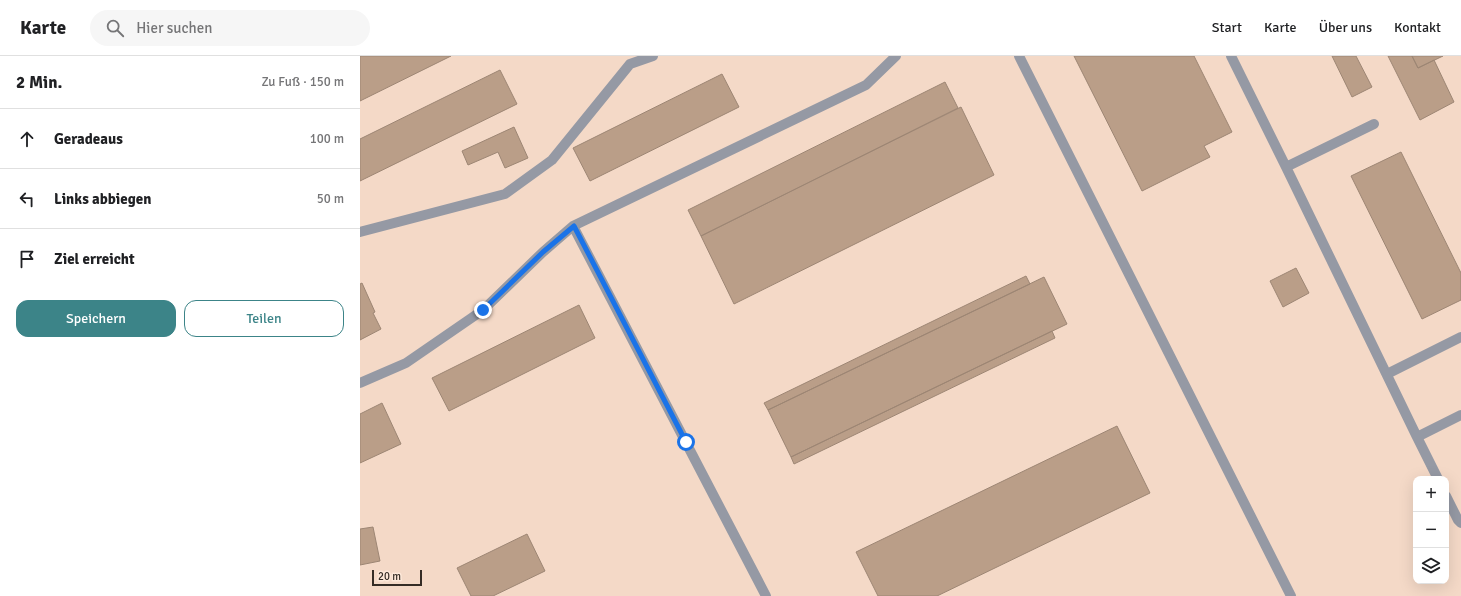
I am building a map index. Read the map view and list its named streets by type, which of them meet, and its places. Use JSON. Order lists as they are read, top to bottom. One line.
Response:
{"scale_bar":"20 m","page":{"header":"Karte","search":"Hier suchen","nav":["Start","Karte","Über uns","Kontakt"],"heading":["2 Min.","Zu Fuß · 150 m"],"list":[["Geradeaus","100 m"],["Links abbiegen","50 m"],"Ziel erreicht"],"buttons":["Speichern","Teilen"],"map_buttons":["+","−"],"scale":"20 m"}}
